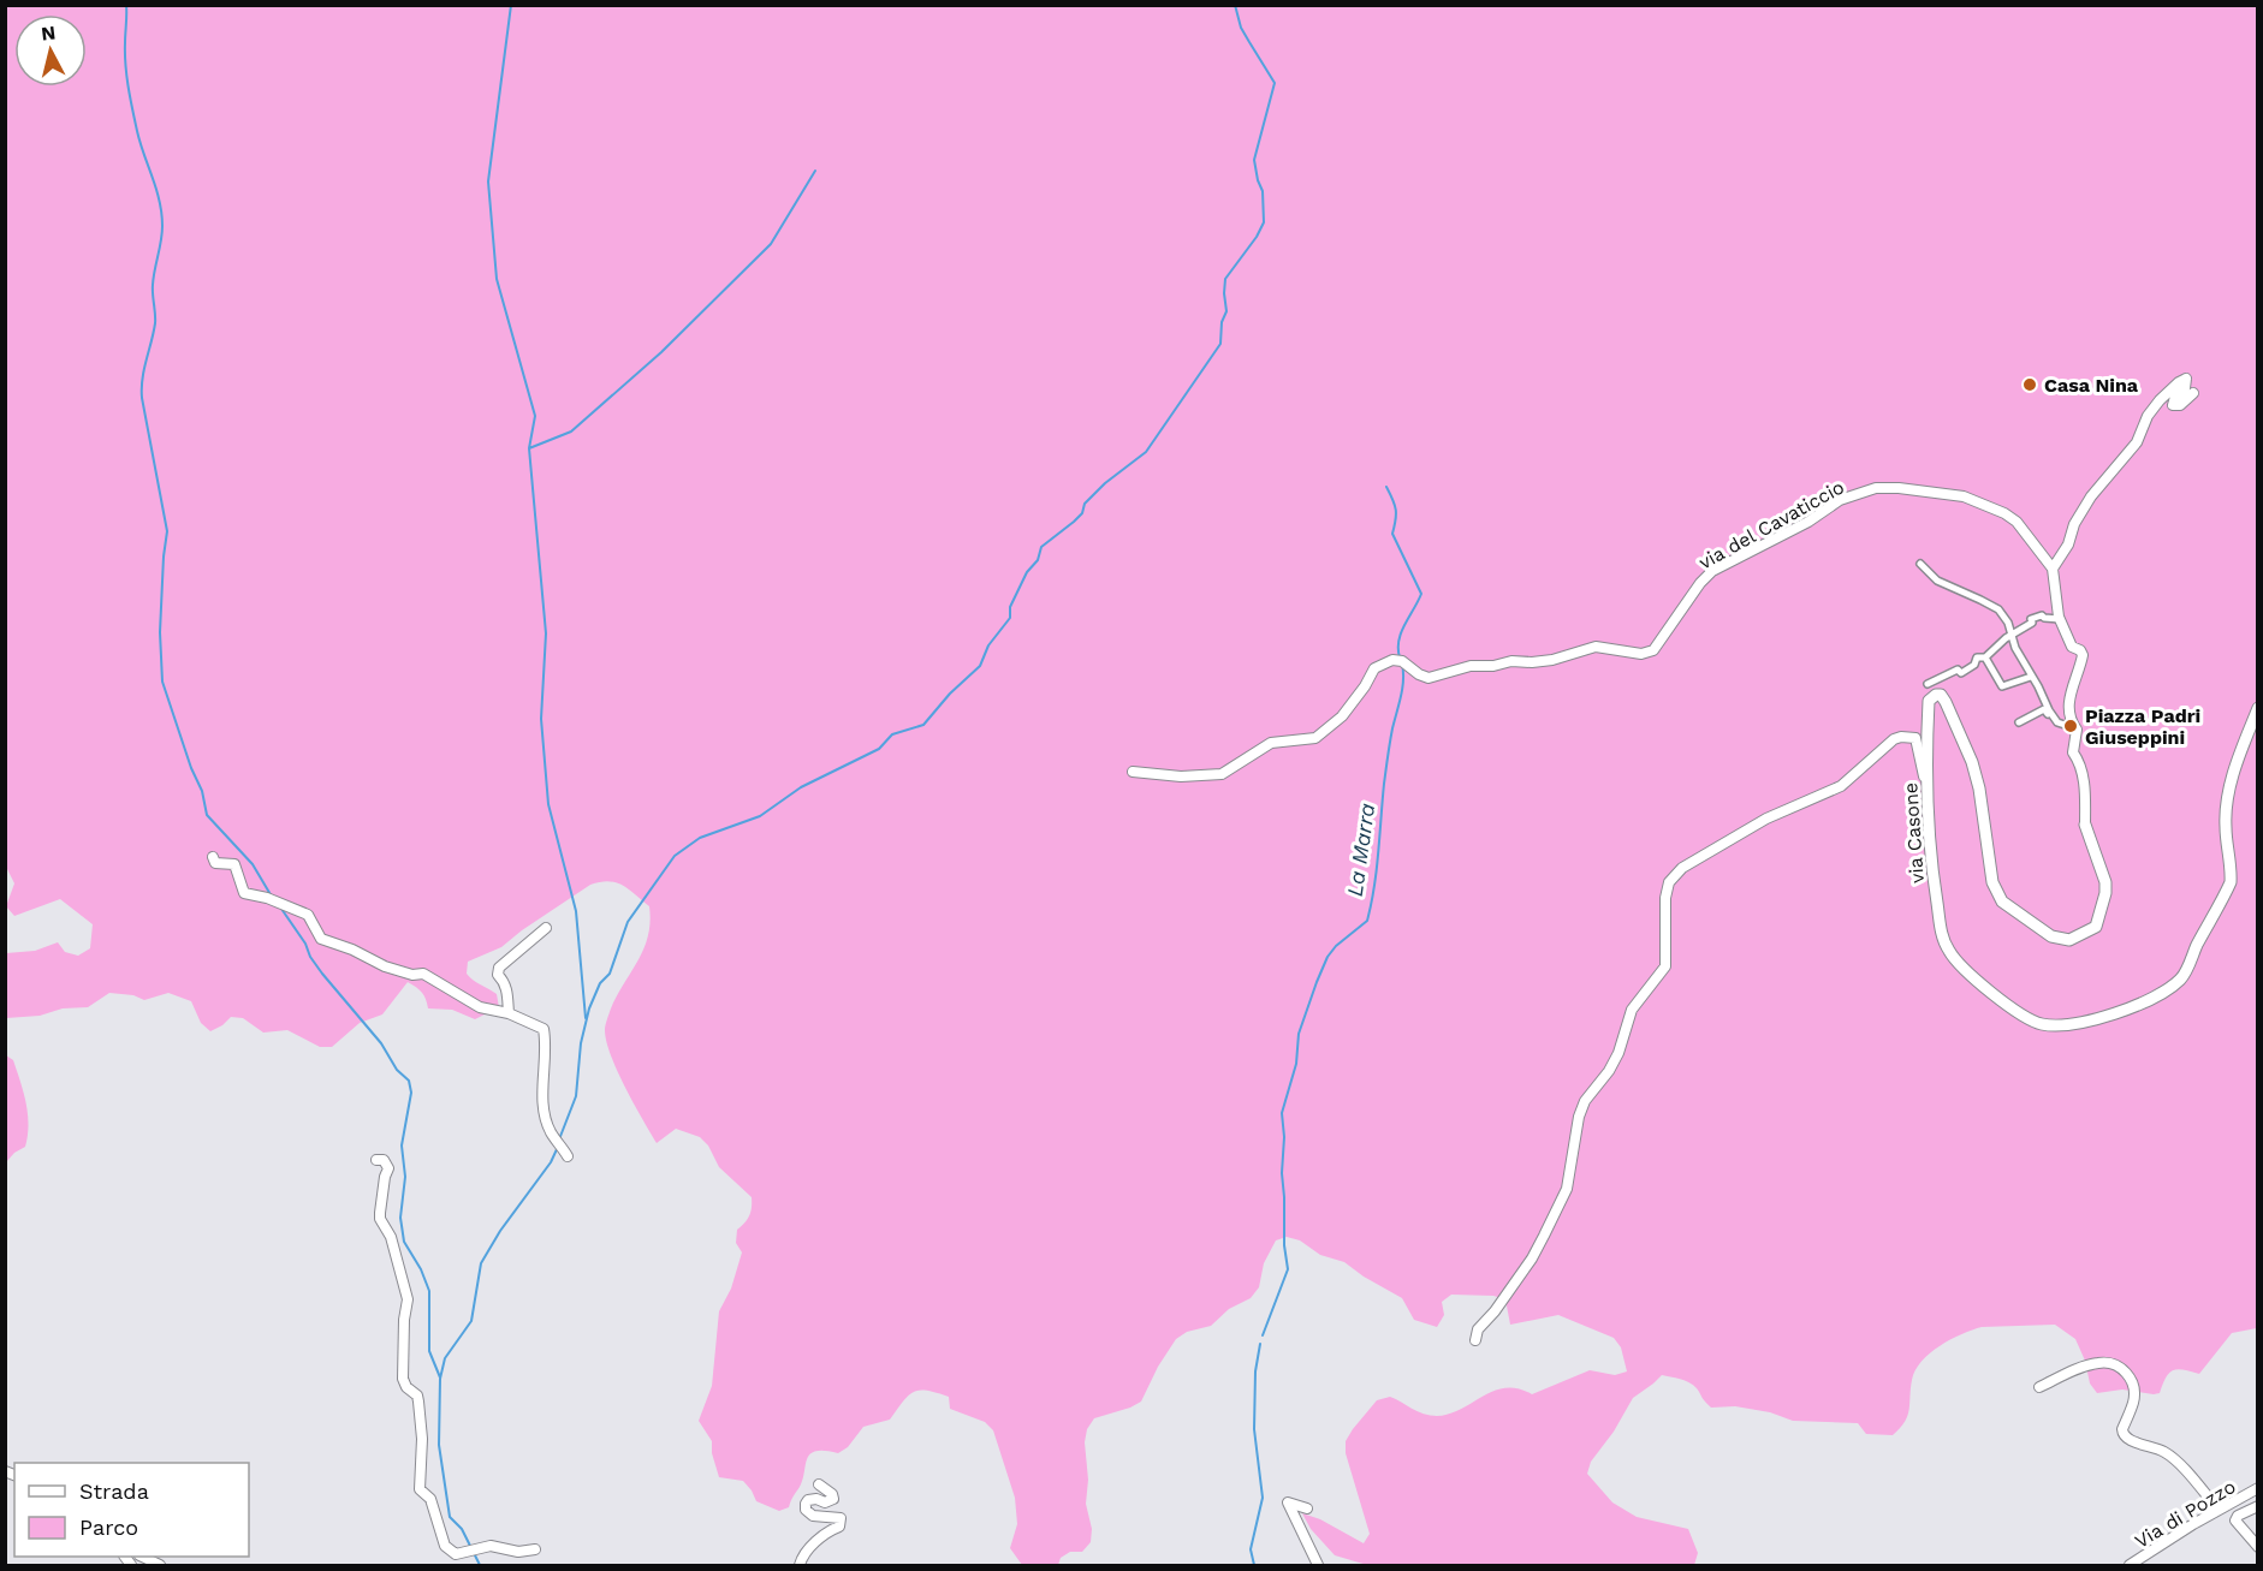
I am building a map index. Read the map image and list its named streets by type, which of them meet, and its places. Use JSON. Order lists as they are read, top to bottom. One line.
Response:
{"streets":{"street":["via del Cavaticcio","via Casone","Via di Pozzo"]},"water":["La Marra"],"places":["Casa Nina","Piazza Padri Giuseppini"],"legend":["Strada","Parco"],"north":"top"}
